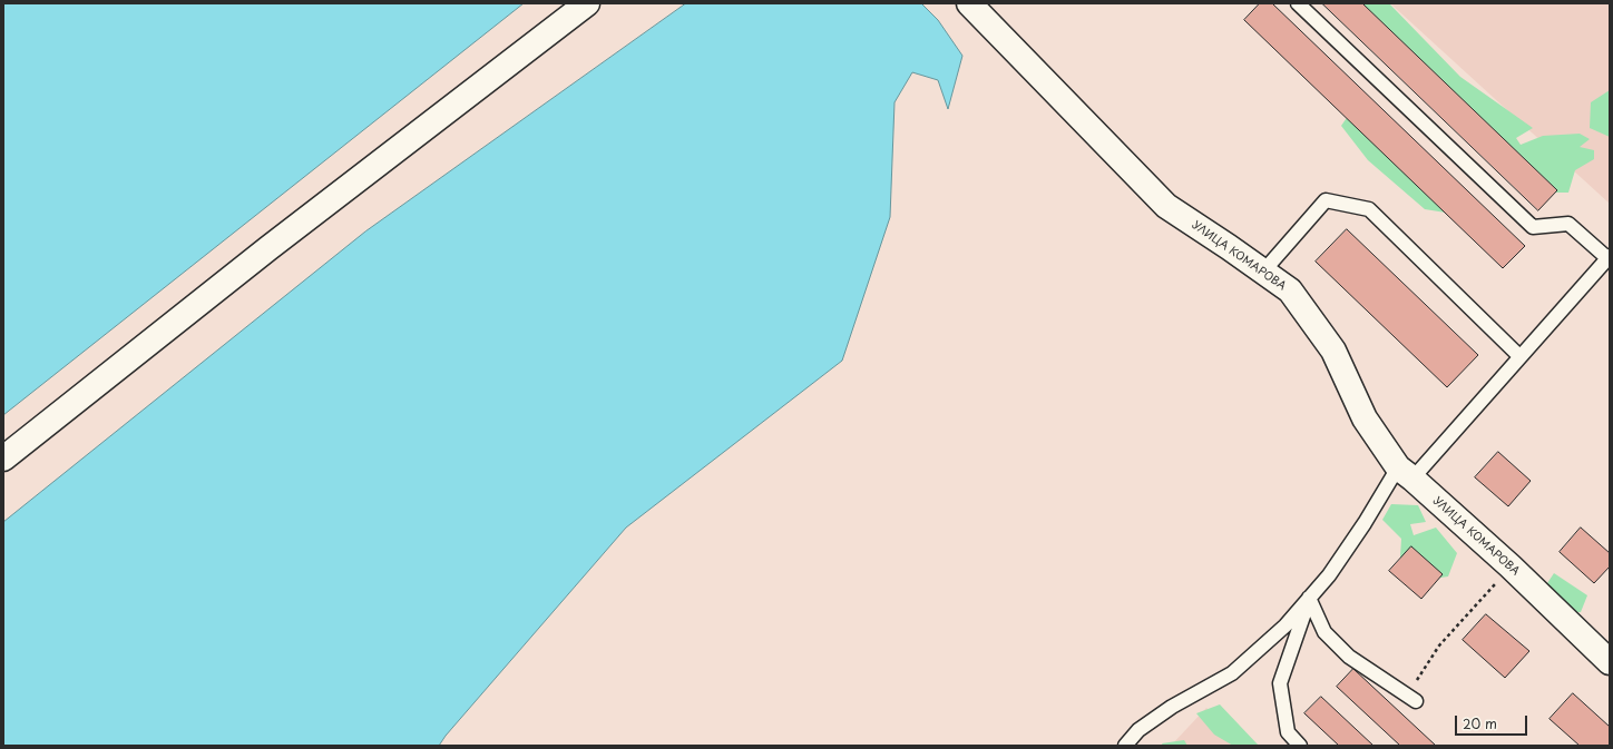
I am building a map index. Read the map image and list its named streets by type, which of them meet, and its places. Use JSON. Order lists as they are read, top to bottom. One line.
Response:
{"streets":{"street":["УЛИЦА КОМАРОВА"]},"scale_bar":"20 m"}
